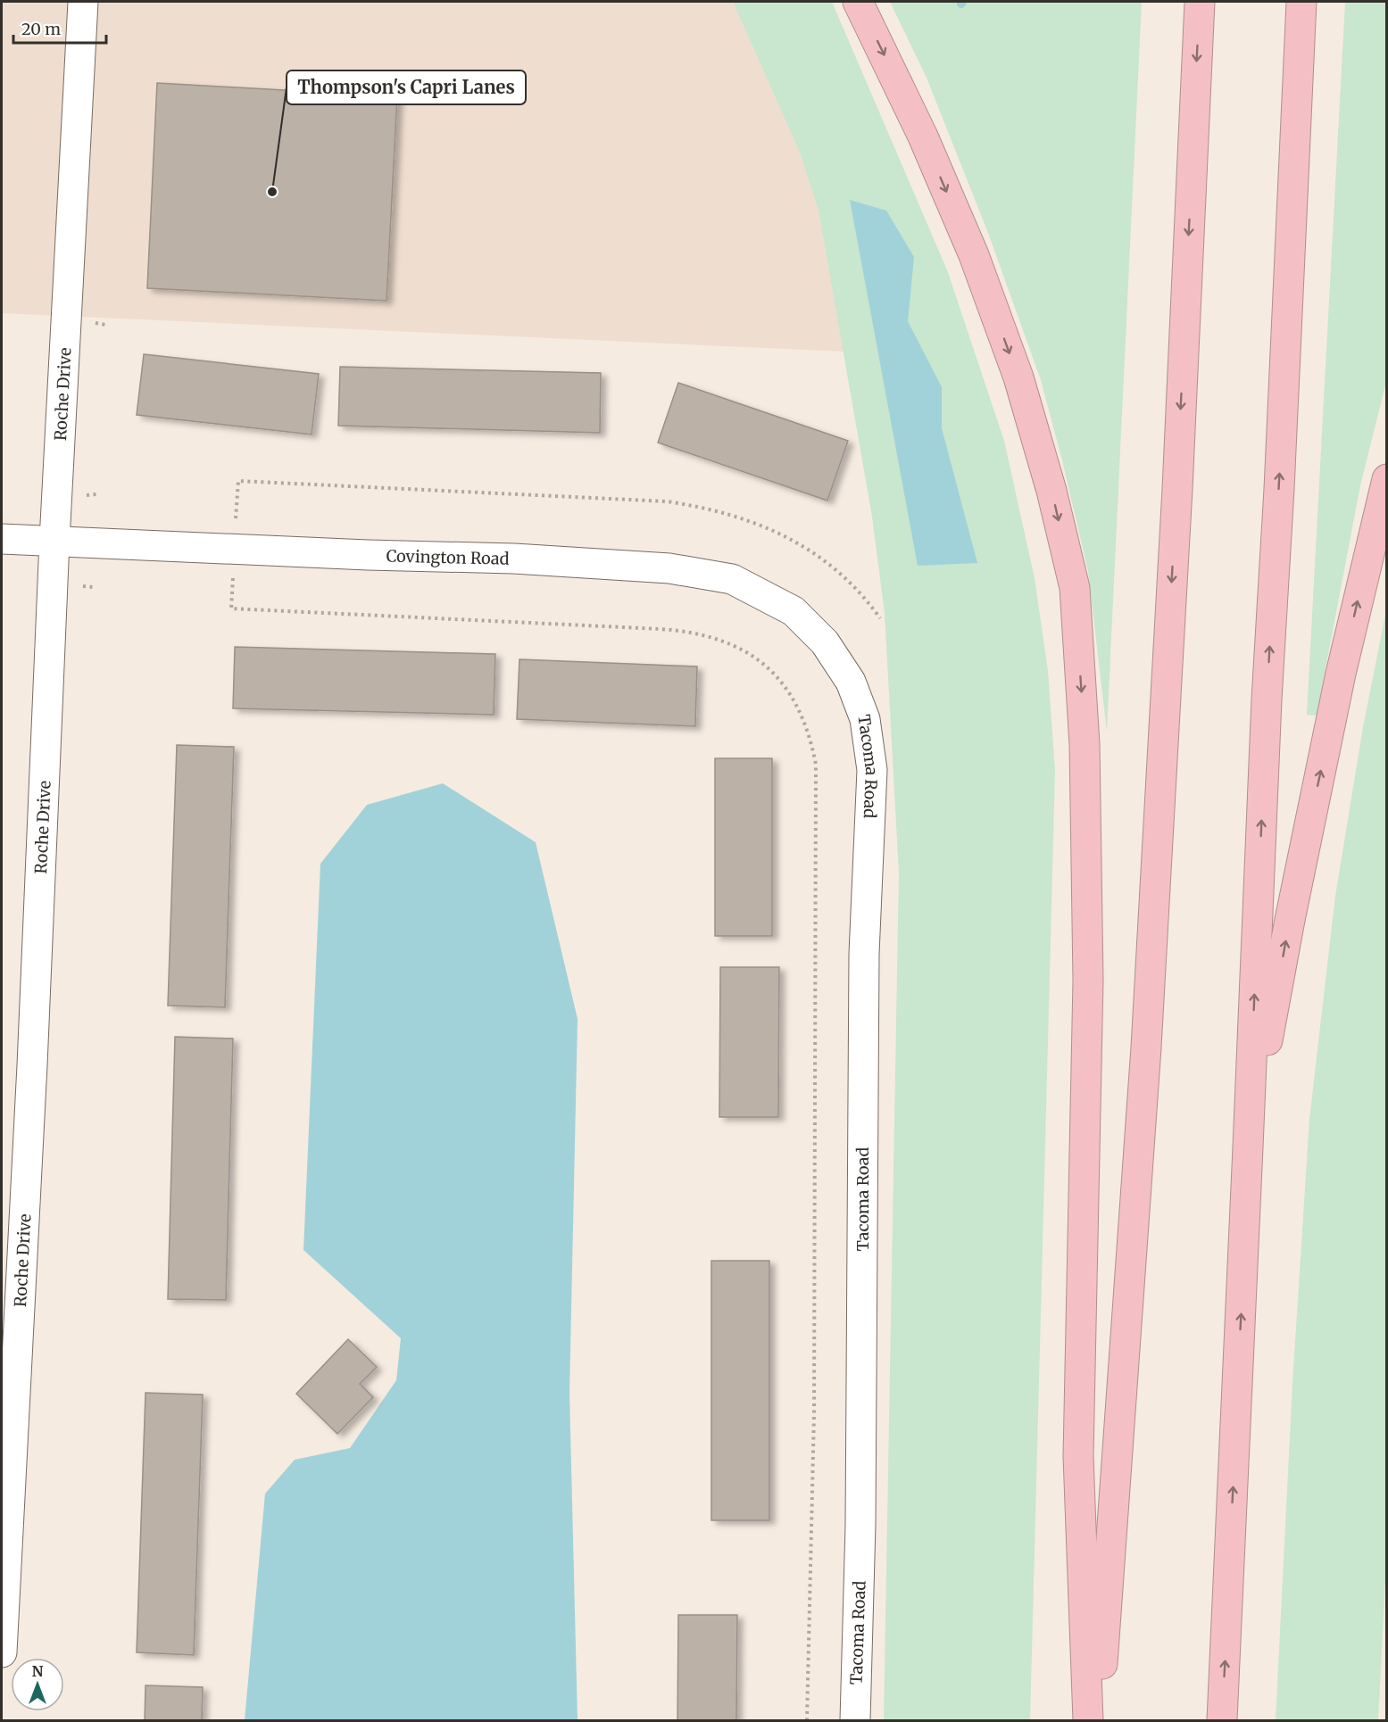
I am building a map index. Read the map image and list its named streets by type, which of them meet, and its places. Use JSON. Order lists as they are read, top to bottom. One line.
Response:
{"streets":{"street":["Roche Drive","Covington Road","Tacoma Road"]},"crossings":[["Roche Drive","Covington Road"],["Covington Road","Tacoma Road"]],"places":["Thompson's Capri Lanes"],"scale_bar":"20 m","north":"top"}
